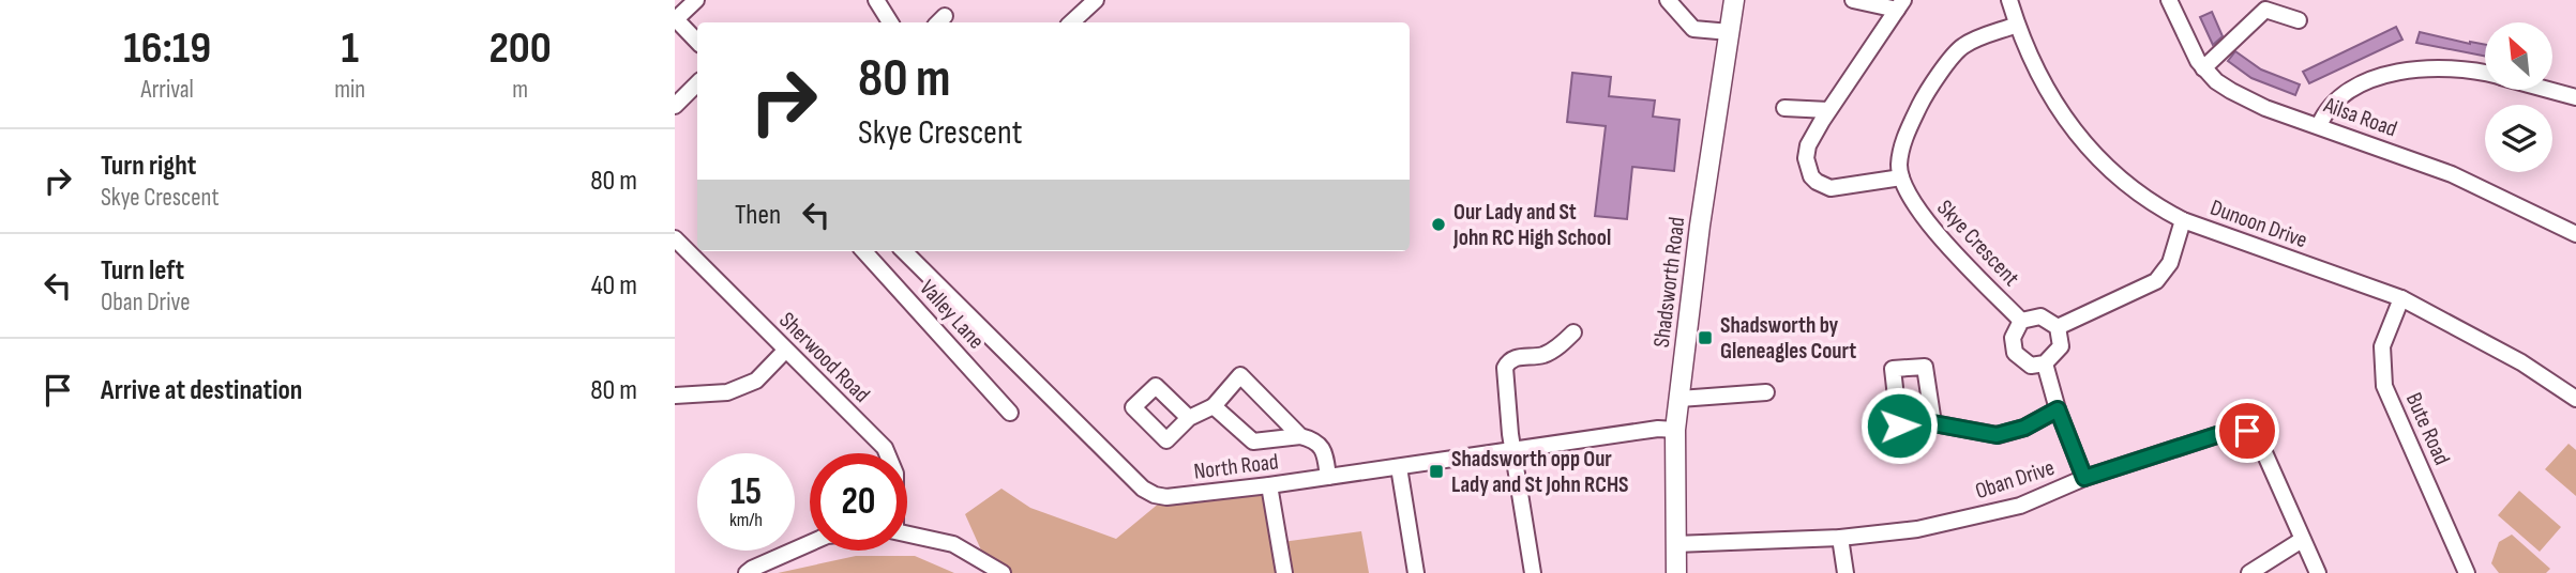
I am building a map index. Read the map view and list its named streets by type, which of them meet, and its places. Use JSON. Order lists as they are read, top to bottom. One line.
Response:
{"streets":{"main road":["Shadsworth Road"],"street":["Ailsa Road","Dunoon Drive","Skye Crescent","Valley Lane","Sherwood Road","Bute Road","North Road","Oban Drive"]},"crossings":[["Dunoon Drive","Bute Road"],["Shadsworth Road","North Road"],["Shadsworth Road","Oban Drive"]],"places":{"other":["Our Lady and St John RC High School"],"transit":["Shadsworth by Gleneagles Court","Shadsworth opp Our Lady and St John RCHS"]},"north":"top left","page":{"eta":["16:19","Arrival","1","min","200","m"],"turn":["80 m","Skye Crescent"],"list":[{"name":"Turn right","note":"Skye Crescent","value":"80 m"},{"name":"Turn left","note":"Oban Drive","value":"40 m"},{"name":"Arrive at destination","value":"80 m"}],"then":"Then","speed":"15 km/h","limit":"20"}}
